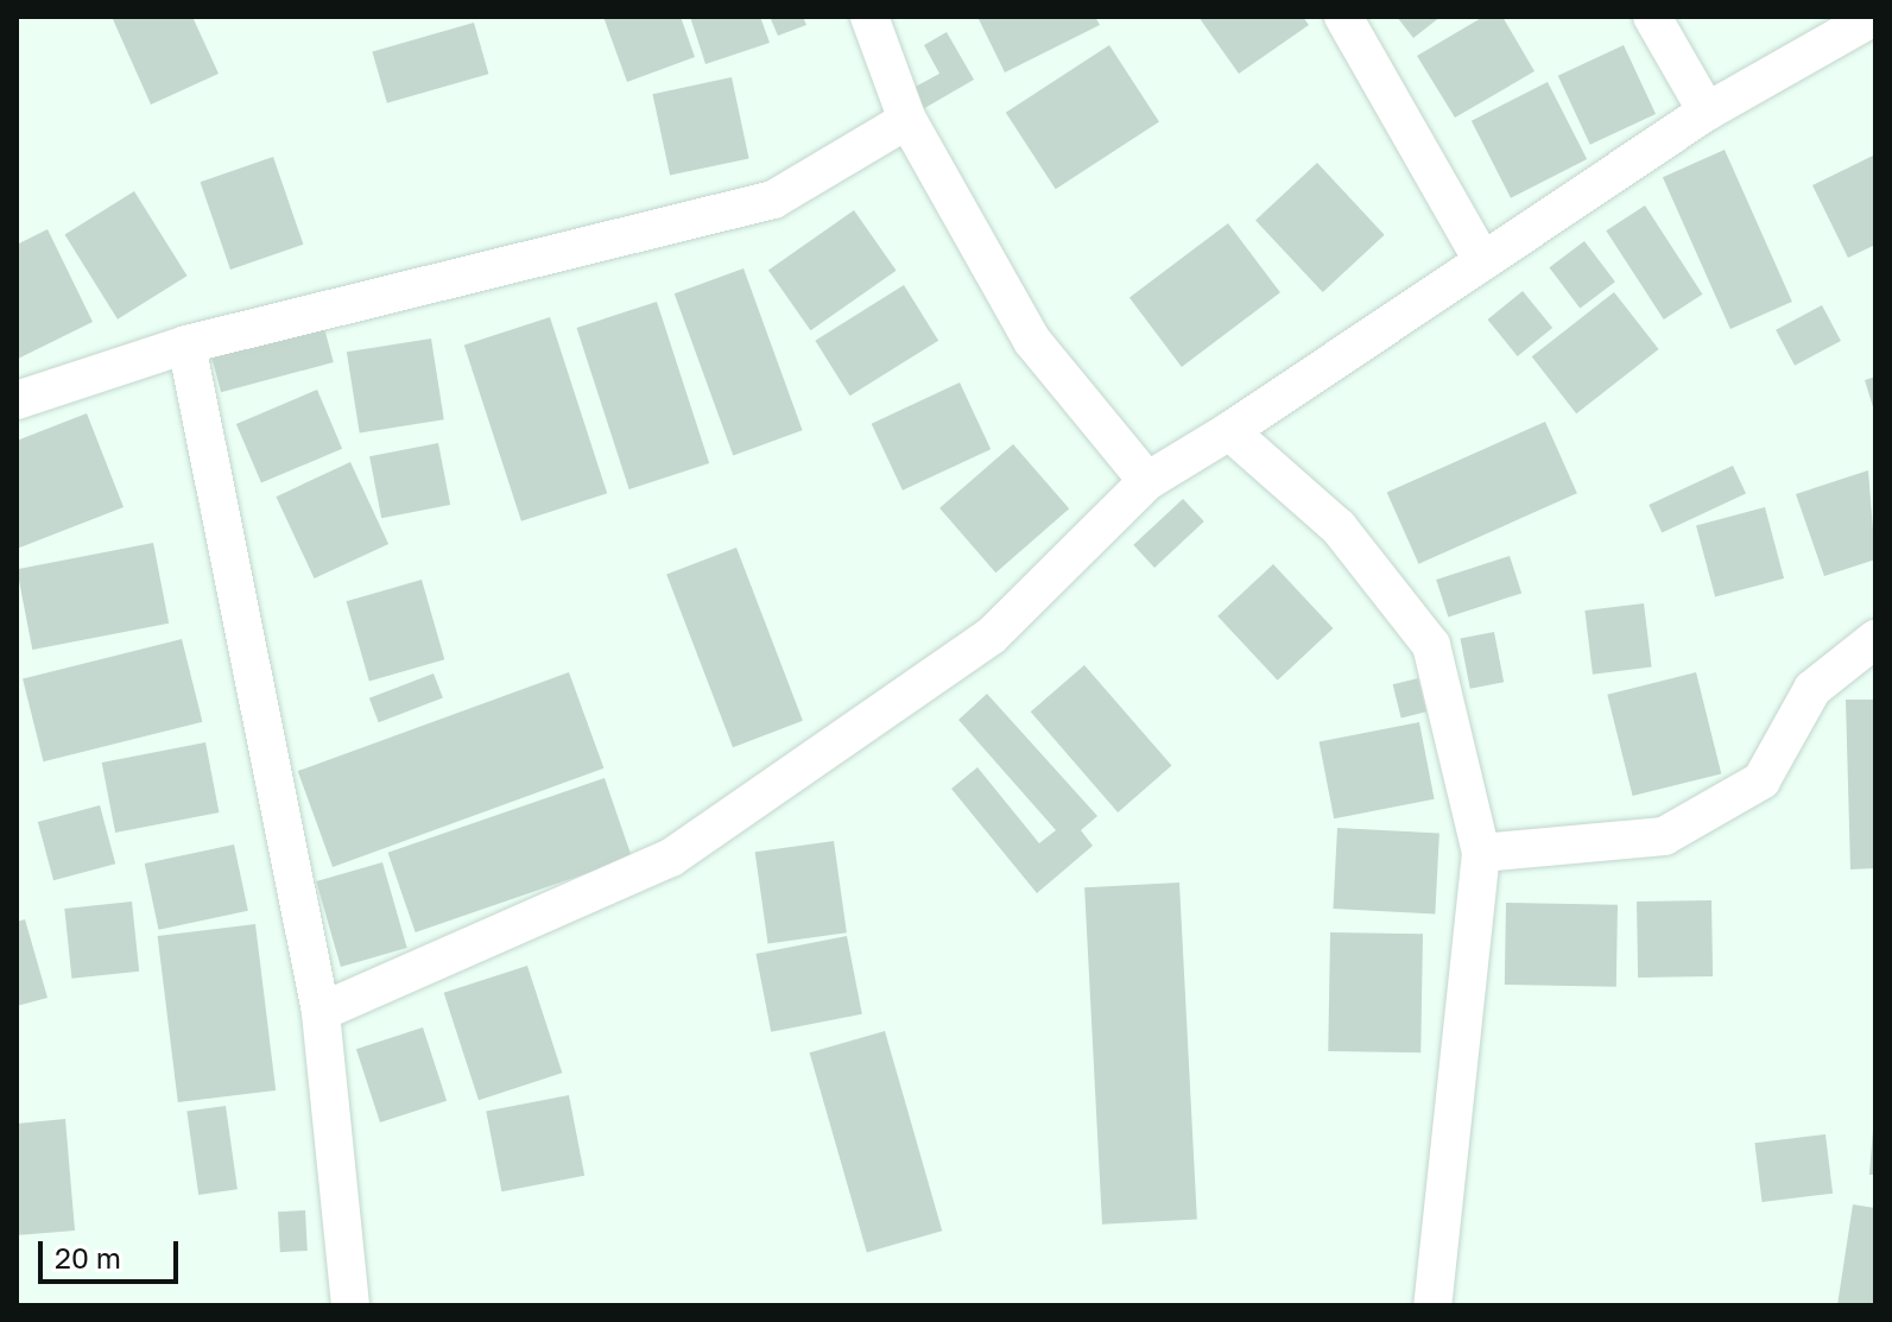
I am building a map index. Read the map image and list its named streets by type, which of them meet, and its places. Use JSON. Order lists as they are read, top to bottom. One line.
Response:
{"scale_bar":"20 m"}
